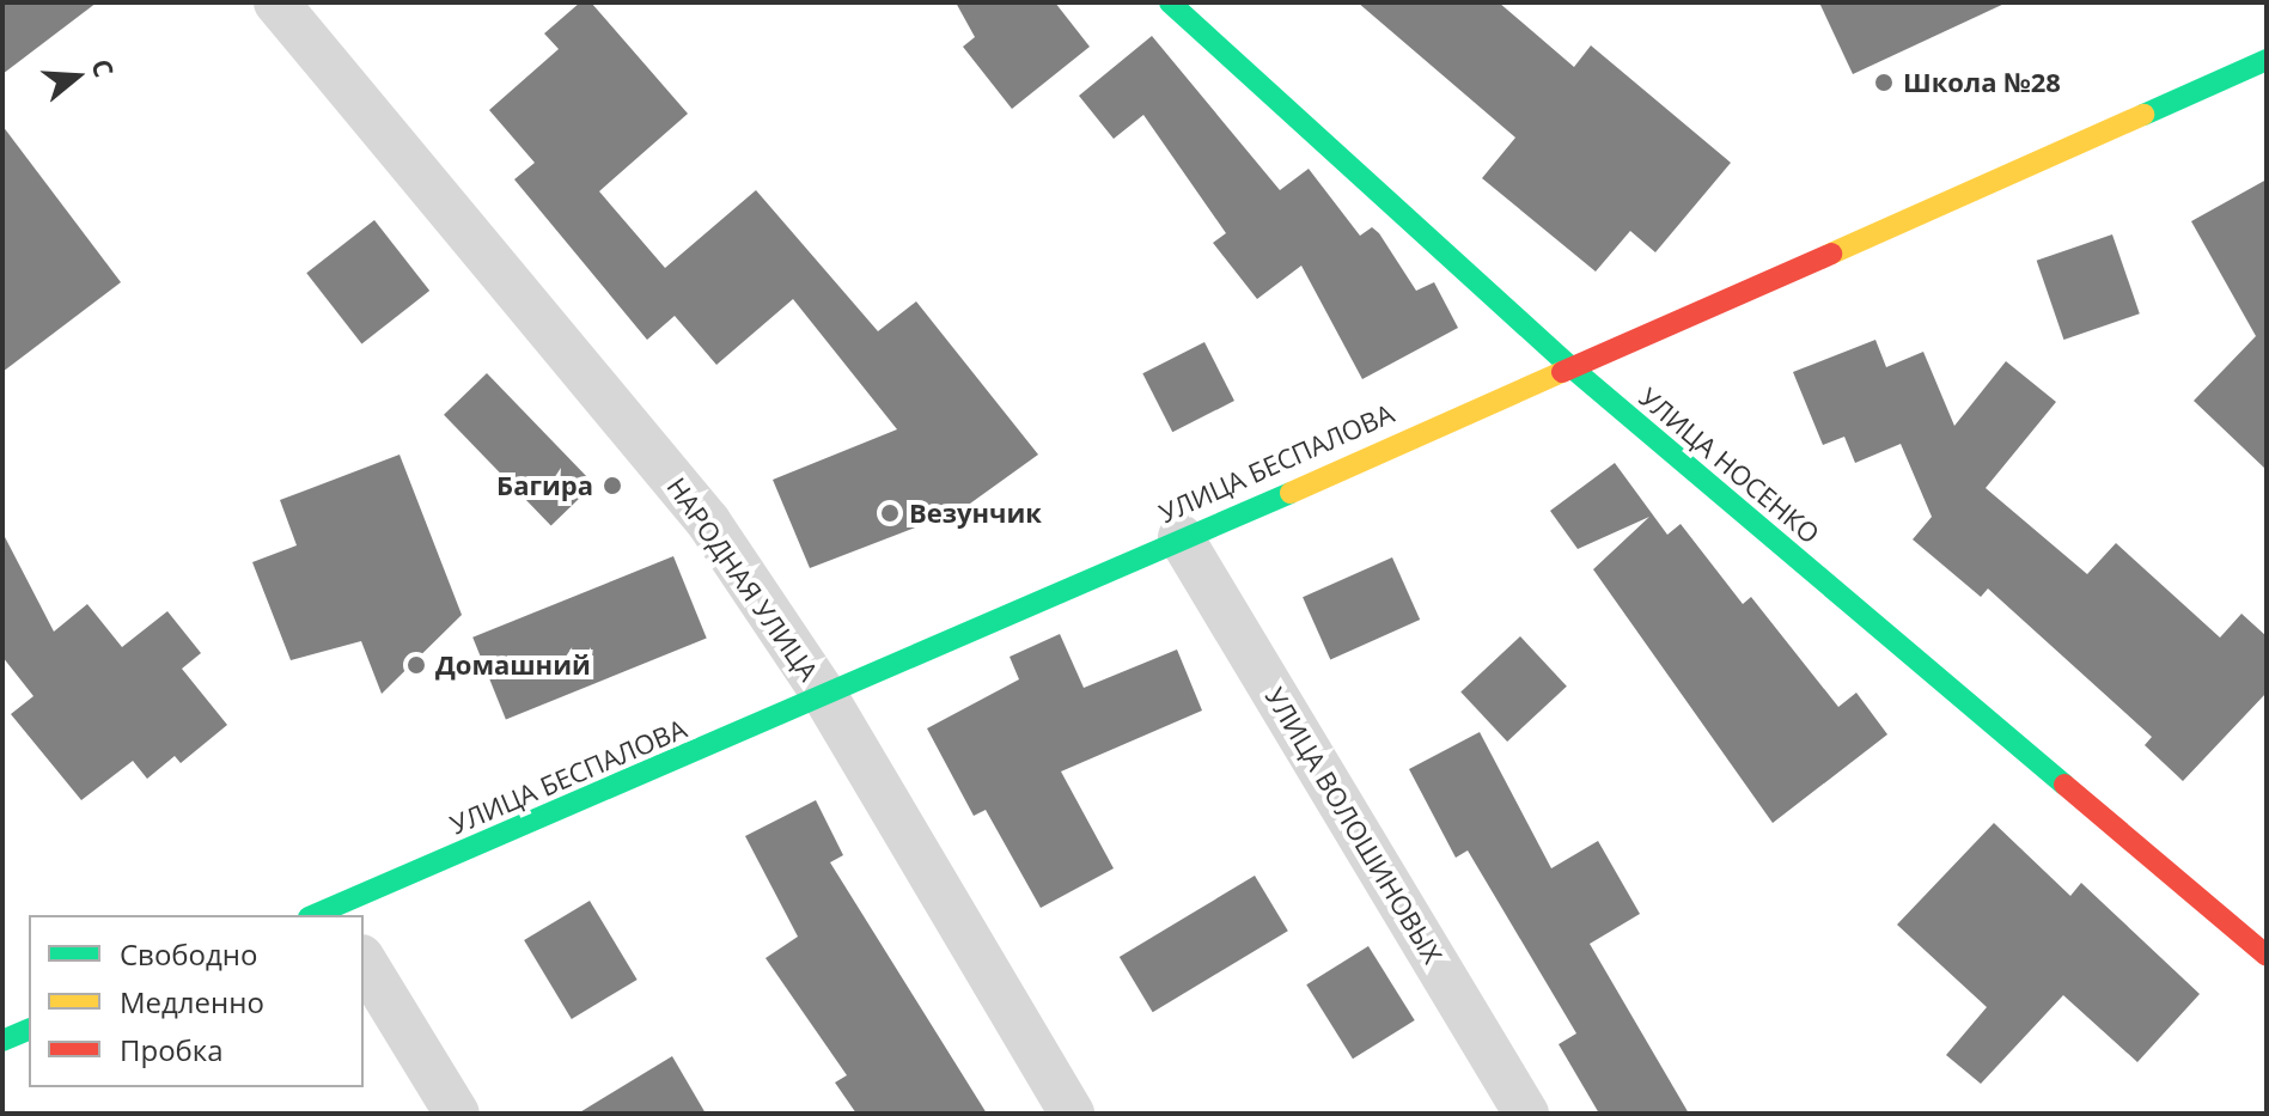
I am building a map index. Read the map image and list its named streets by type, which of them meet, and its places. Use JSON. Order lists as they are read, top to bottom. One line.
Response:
{"streets":{"main road":["УЛИЦА БЕСПАЛОВА","УЛИЦА НОСЕНКО"],"street":["НАРОДНАЯ УЛИЦА","УЛИЦА ВОЛОШИНОВЫХ"]},"crossings":[["УЛИЦА БЕСПАЛОВА","УЛИЦА НОСЕНКО"],["УЛИЦА БЕСПАЛОВА","НАРОДНАЯ УЛИЦА"],["УЛИЦА БЕСПАЛОВА","УЛИЦА ВОЛОШИНОВЫХ"]],"places":["Школа №28","Багира","Везунчик","Домашний"],"legend":["Свободно","Медленно","Пробка"],"north":"right"}
